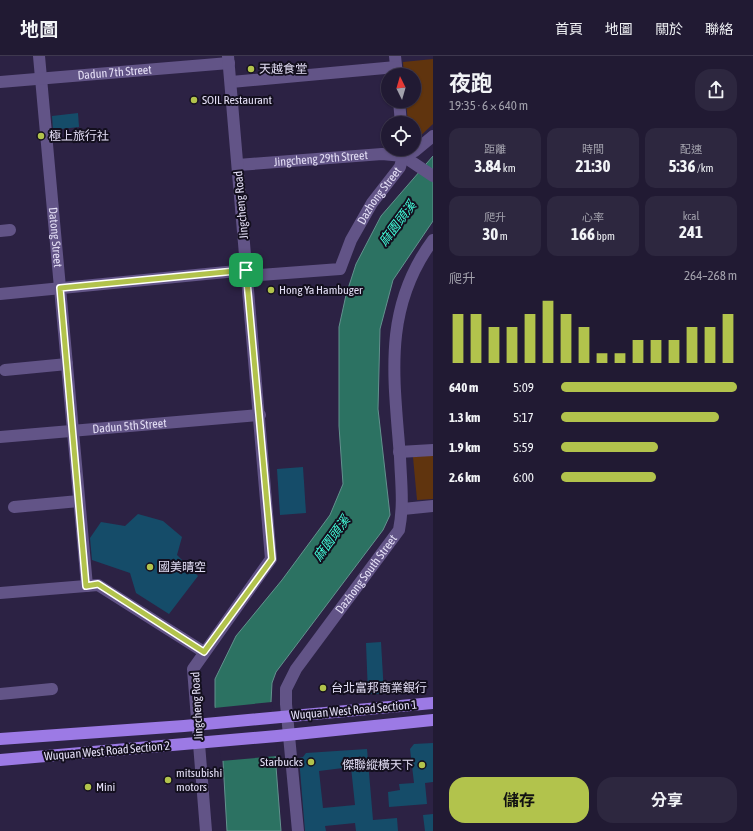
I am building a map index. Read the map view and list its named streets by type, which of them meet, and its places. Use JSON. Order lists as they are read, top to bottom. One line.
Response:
{"streets":{"main road":["Wuquan West Road Section 1","Wuquan West Road Section 2"],"street":["Dadun 7th Street","Jingcheng 29th Street","Dazhong Street","Jingcheng Road","Datong Street","Dadun 5th Street","Dazhong South Street"]},"crossings":[["Dadun 7th Street","Jingcheng Road"],["Dadun 7th Street","Datong Street"],["Jingcheng 29th Street","Jingcheng Road"],["Dazhong Street","Jingcheng Road"],["Jingcheng Road","Dadun 5th Street"],["Jingcheng Road","Wuquan West Road Section 2"],["Datong Street","Dadun 5th Street"],["Dazhong South Street","Wuquan West Road Section 1"],["Wuquan West Road Section 1","Wuquan West Road Section 2"]],"water":["麻園頭溪"],"places":["天越食堂","SOIL Restaurant","極上旅行社","Hong Ya Hambuger","國美晴空","台北富邦商業銀行","Starbucks","傑聯縱橫天下","mitsubishi motors","Mini"],"north":"top","page":{"header":"地圖","nav":["首頁","地圖","關於","聯絡"],"heading":["夜跑","19:35 · 6 × 640 m"],"stats":[["距離","3.84 km"],["時間","21:30"],["配速","5:36 /km"],["爬升","30 m"],["心率","166 bpm"],["kcal","241"]],"chart":["爬升","264–268 m"],"list":[{"name":"640 m","note":"5:09"},{"name":"1.3 km","note":"5:17"},{"name":"1.9 km","note":"5:59"},{"name":"2.6 km","note":"6:00"}],"buttons":["儲存","分享"]}}
